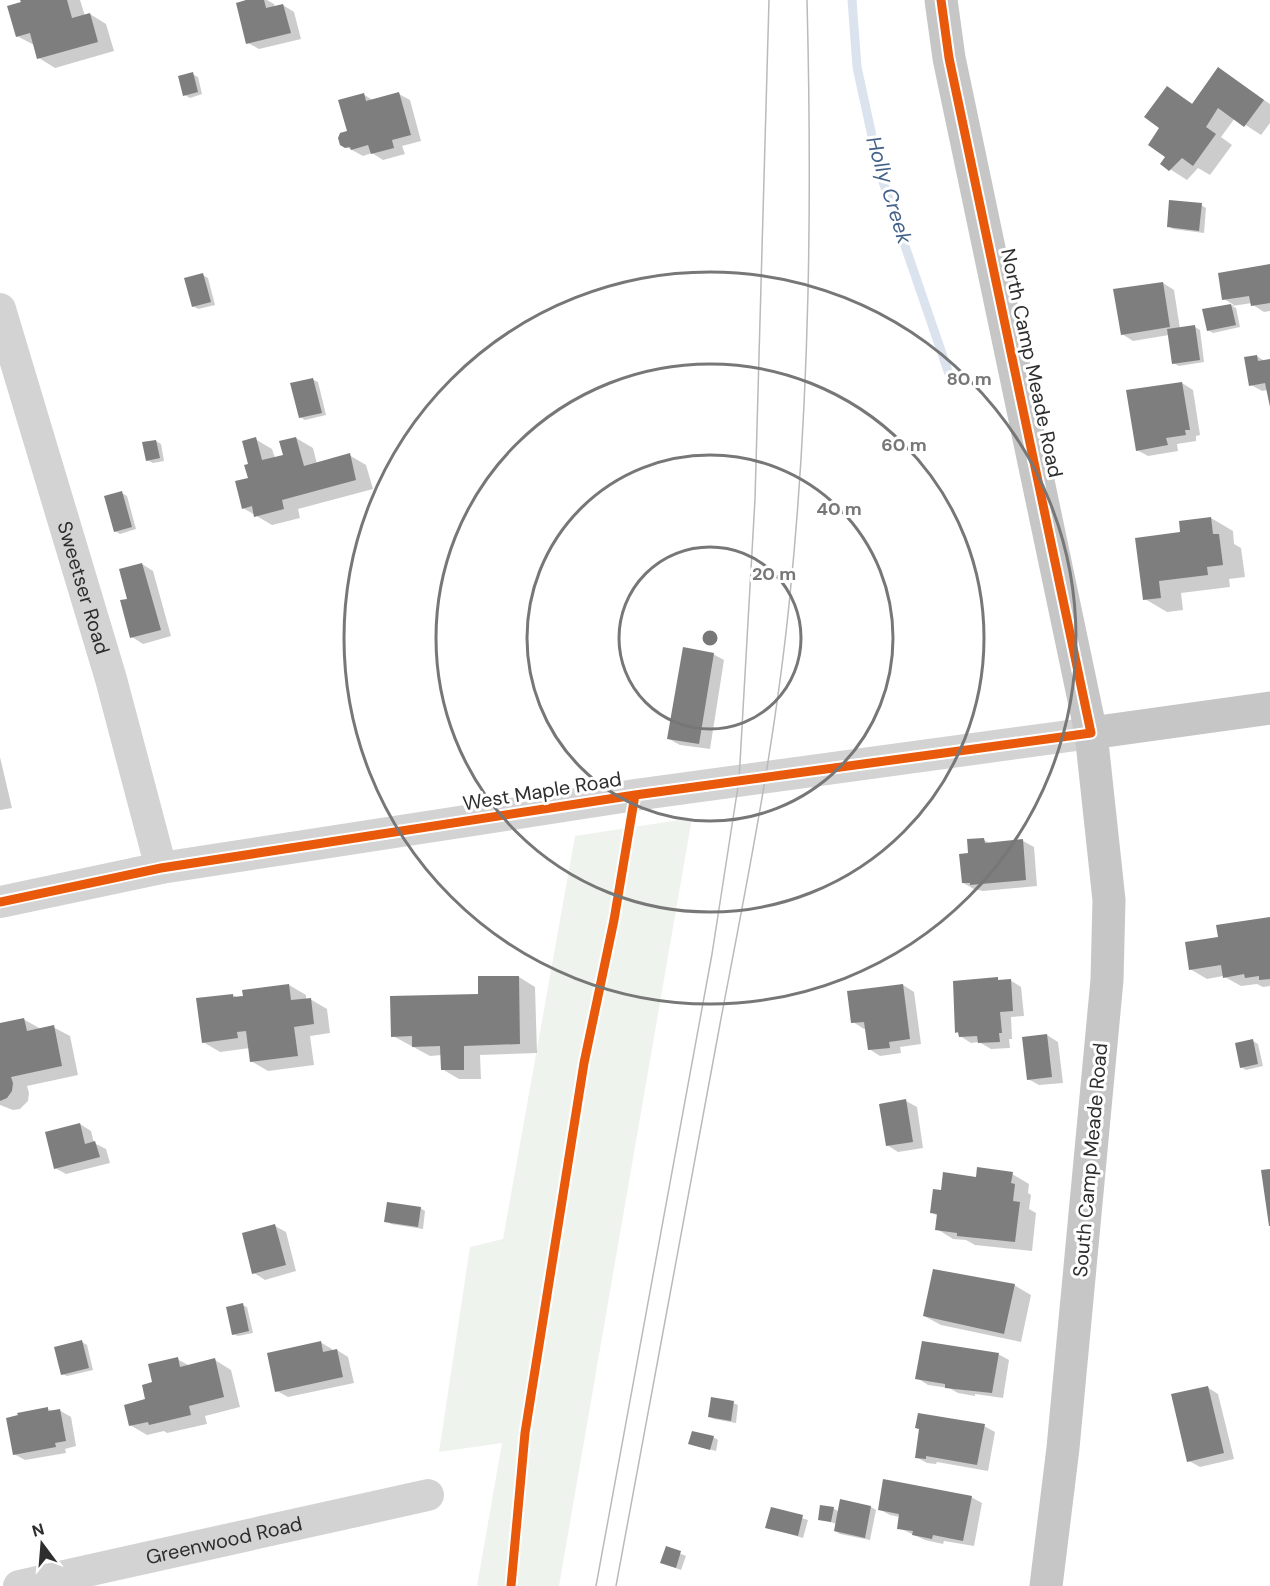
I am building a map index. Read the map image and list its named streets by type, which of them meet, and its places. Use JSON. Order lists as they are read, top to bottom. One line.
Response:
{"streets":{"main road":["North Camp Meade Road","South Camp Meade Road"],"street":["Sweetser Road","West Maple Road","Greenwood Road"]},"crossings":[["North Camp Meade Road","West Maple Road"],["North Camp Meade Road","South Camp Meade Road"],["Sweetser Road","West Maple Road"],["West Maple Road","South Camp Meade Road"]],"water":["Holly Creek"],"north":"top","rings":["80 m","60 m","40 m","20 m"]}
